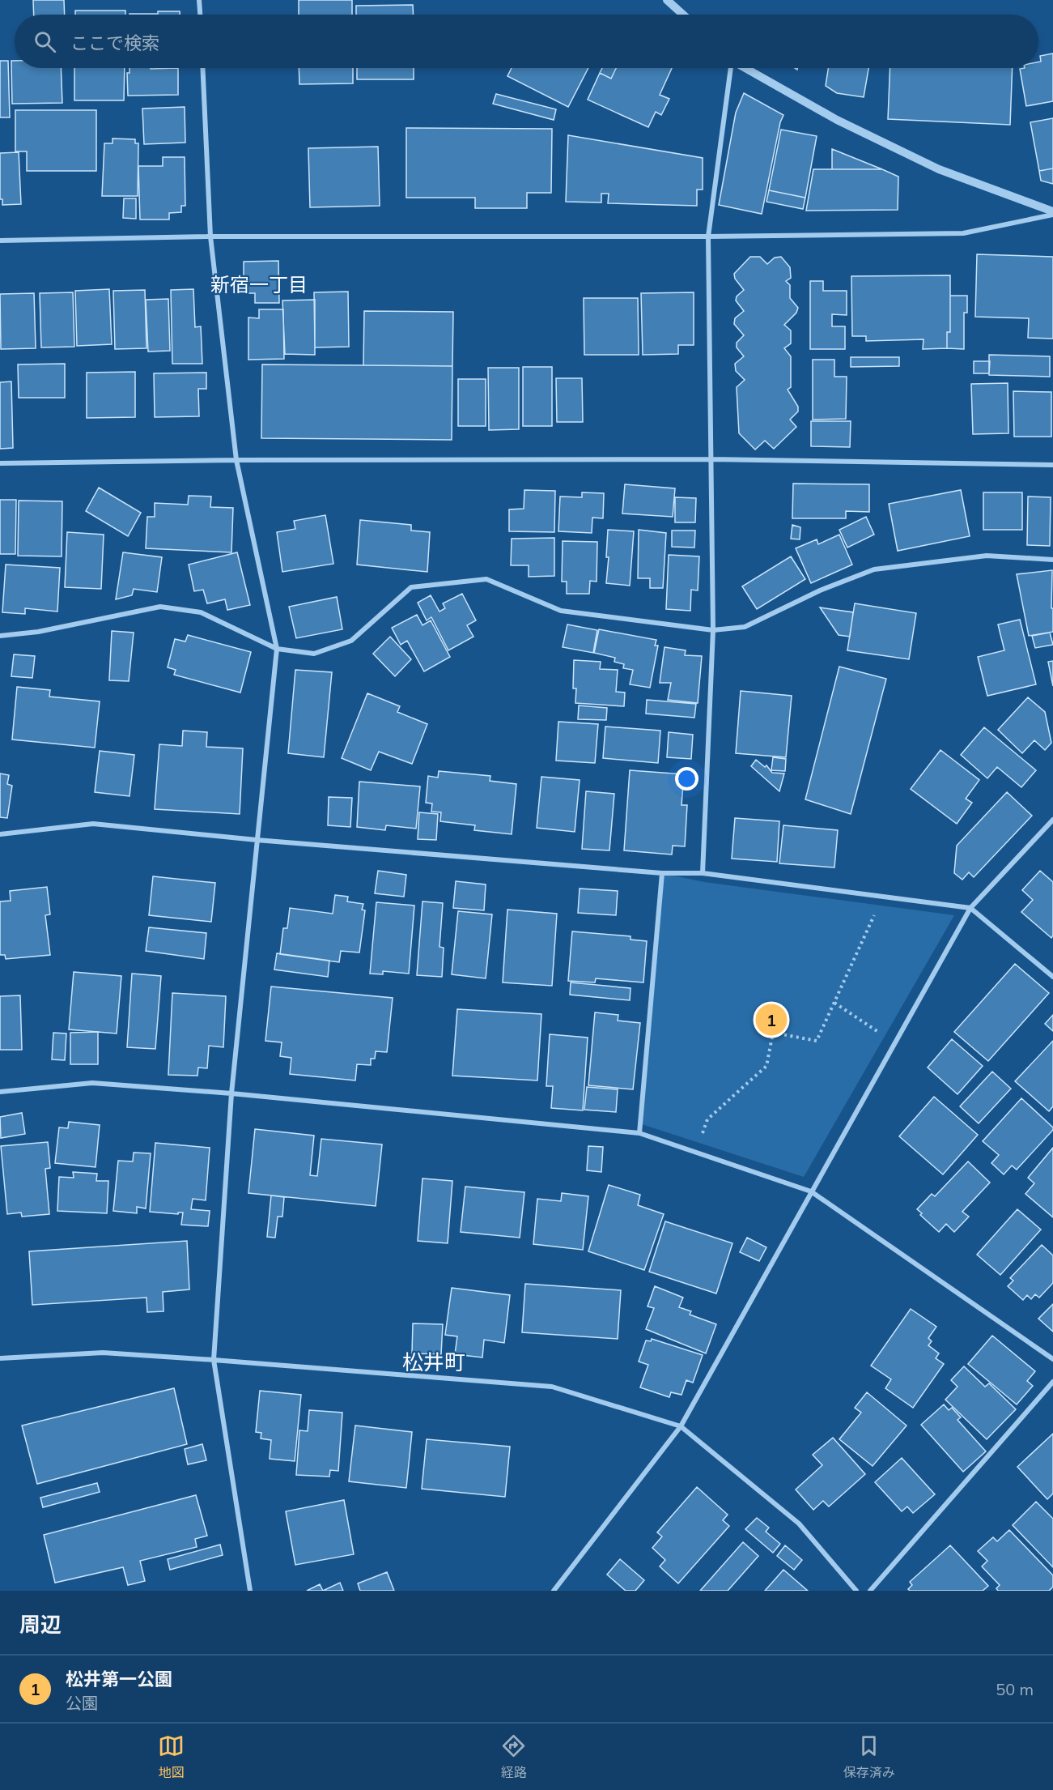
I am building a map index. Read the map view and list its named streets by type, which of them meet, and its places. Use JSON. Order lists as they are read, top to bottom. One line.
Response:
{"districts":["新宿一丁目","松井町"],"page":{"search":"ここで検索","pins":"1","heading":"周辺","list":[{"mark":"1","name":"松井第一公園","note":"公園","value":"50 m"}],"nav":["地図","経路","保存済み"]}}
